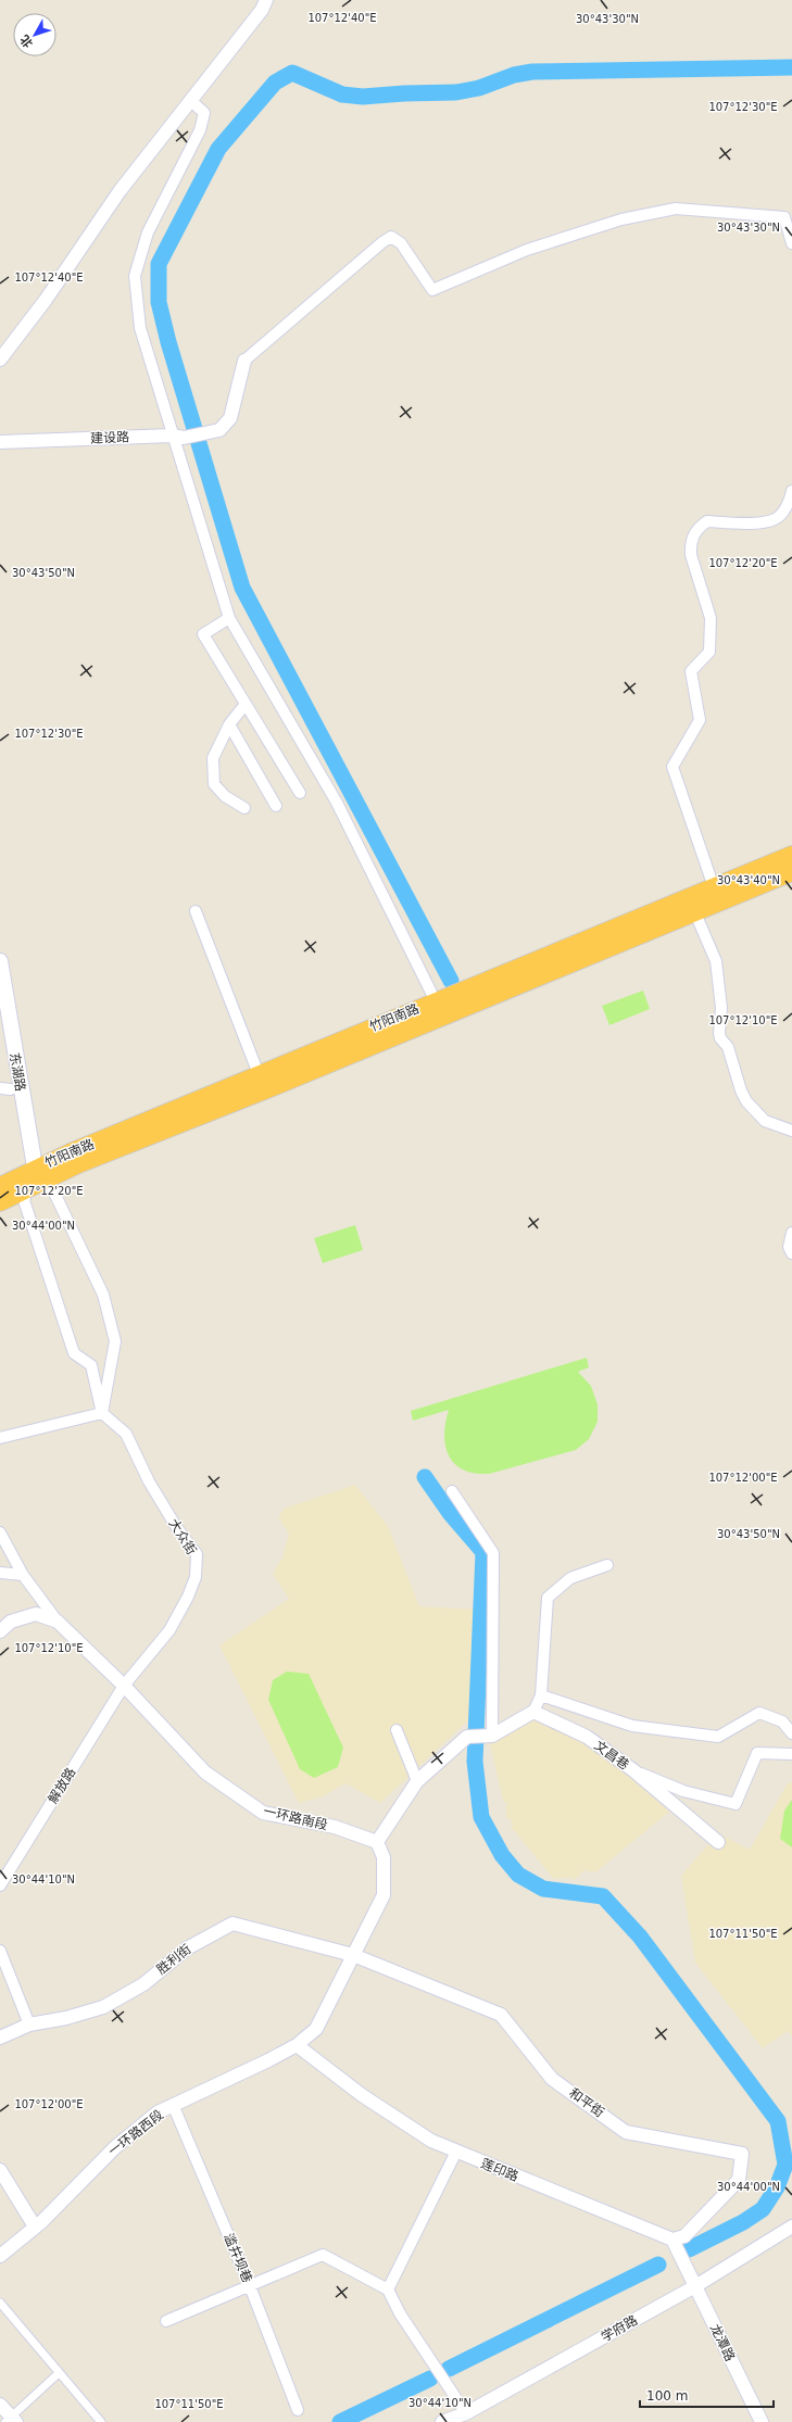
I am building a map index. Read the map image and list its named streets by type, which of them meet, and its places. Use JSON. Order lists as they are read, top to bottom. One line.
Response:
{"streets":{"highway":["竹阳南路"],"main road":["东湖路"],"street":["建设路","大众街","文昌巷","解放路","一环路南段","胜利街","和平街","一环路西段","莲印路","滥井坝巷","学府路","龙潭路"]},"crossings":[["竹阳南路","东湖路"],["大众街","解放路"],["大众街","一环路南段"],["解放路","一环路南段"],["胜利街","和平街"],["和平街","莲印路"],["一环路西段","莲印路"],["一环路西段","滥井坝巷"],["学府路","龙潭路"]],"scale_bar":"100 m","north":"bottom left","coordinates":["107°12'40\"E","30°43'30\"N","107°12'30\"E","107°12'20\"E","30°43'50\"N","30°43'40\"N","107°12'10\"E","30°44'00\"N","107°12'00\"E","30°44'10\"N","107°11'50\"E"]}
